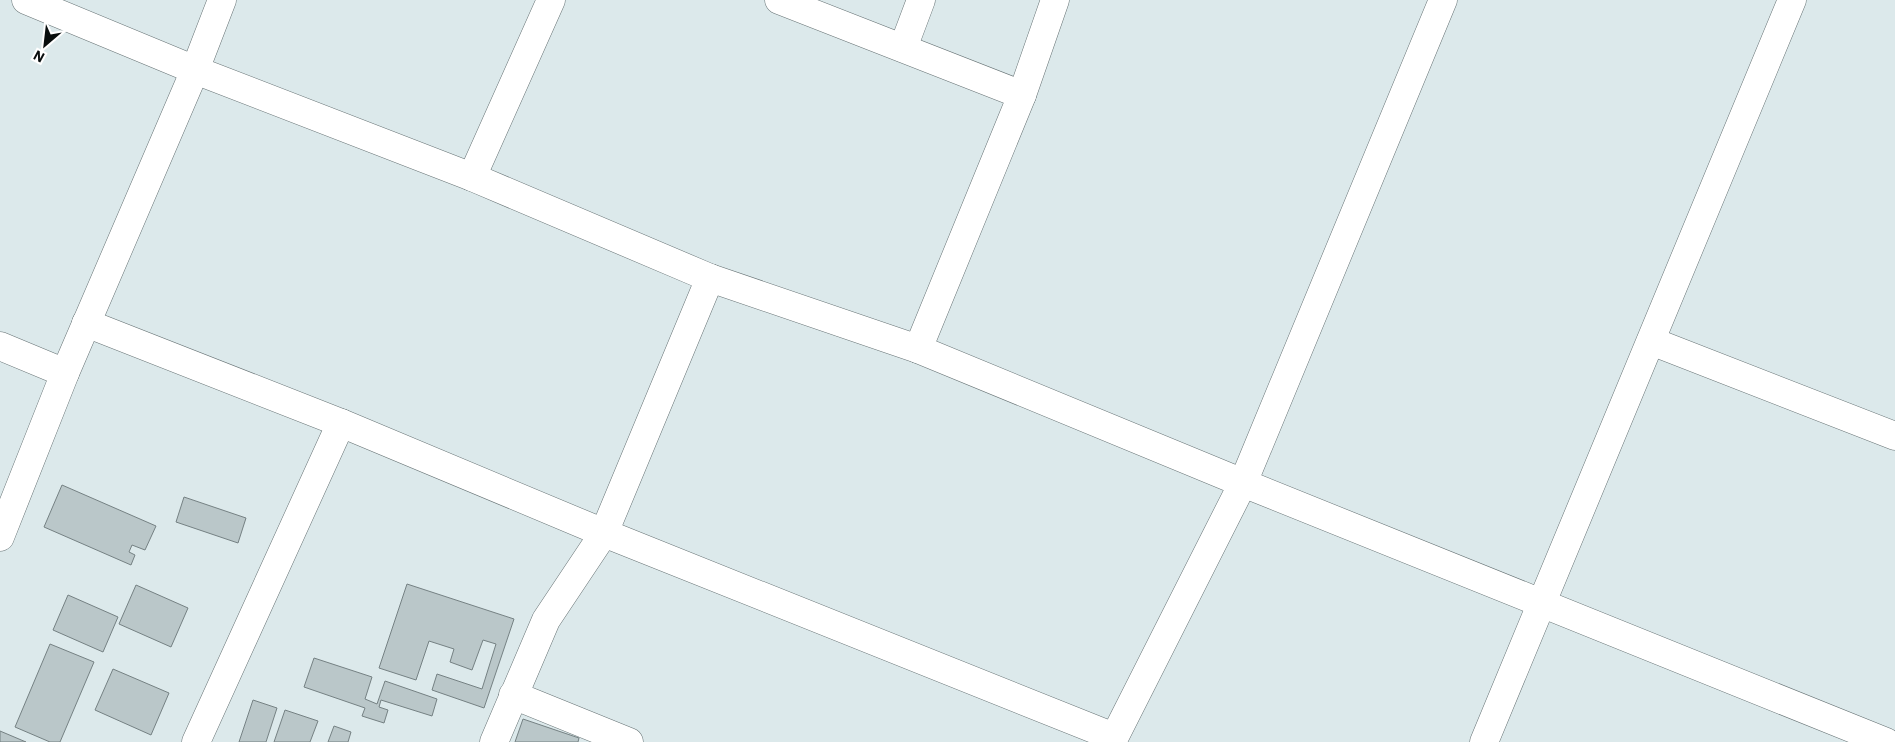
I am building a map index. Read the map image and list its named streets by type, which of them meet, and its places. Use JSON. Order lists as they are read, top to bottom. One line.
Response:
{"north":"bottom left"}
